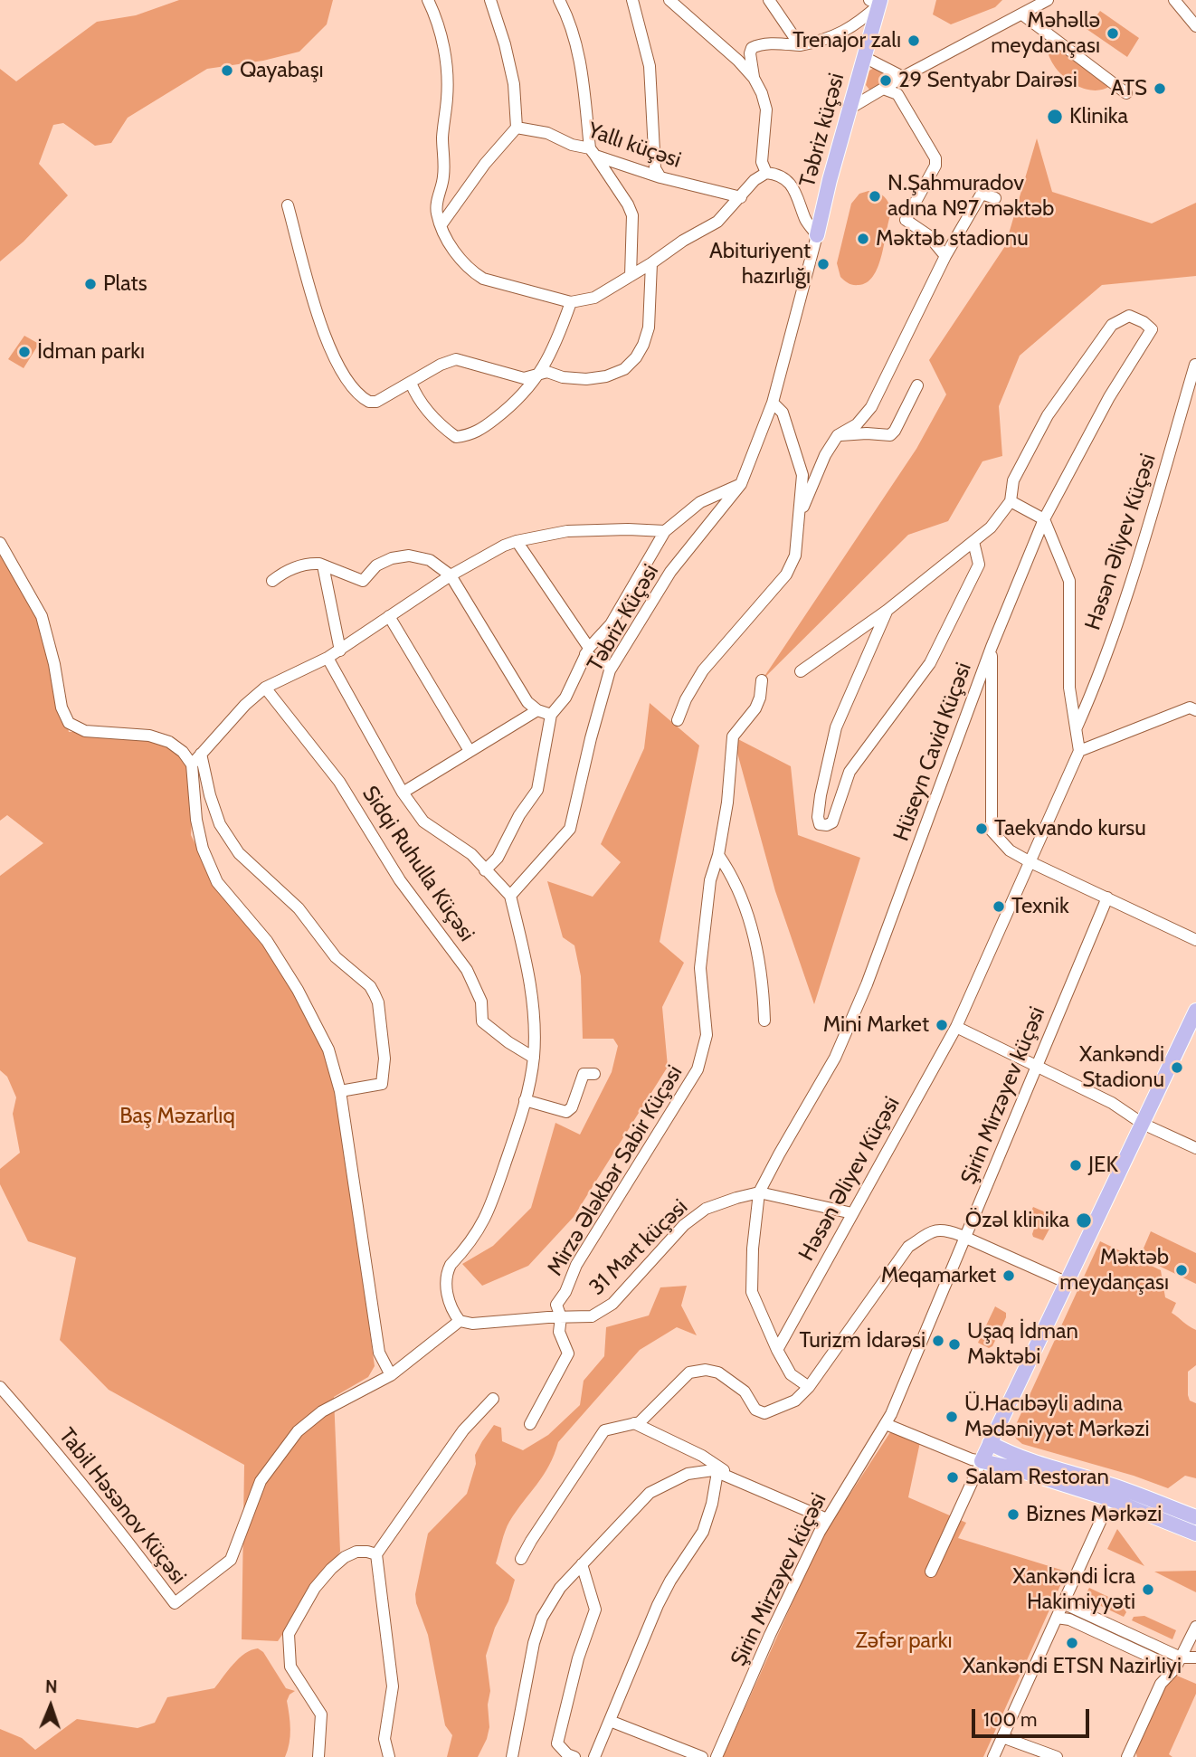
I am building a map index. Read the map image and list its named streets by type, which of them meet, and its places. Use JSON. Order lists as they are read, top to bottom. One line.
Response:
{"streets":{"main road":["Təbriz küçəsi"],"street":["Yallı küçəsi","Həsən Əliyev Küçəsi","Təbriz Küçəsi","Hüseyn Cavid Küçəsi","Sidqi Ruhulla Küçəsi","Şirin Mirzəyev küçəsi","Mirzə Ələkbər Sabir Küçəsi","31 Mart küçəsi","Tabil Həsənov Küçəsi"]},"crossings":[["Təbriz küçəsi","Təbriz Küçəsi"],["Həsən Əliyev Küçəsi","Hüseyn Cavid Küçəsi"],["Həsən Əliyev Küçəsi","31 Mart küçəsi"],["Hüseyn Cavid Küçəsi","31 Mart küçəsi"],["Mirzə Ələkbər Sabir Küçəsi","31 Mart küçəsi"]],"parks":["Baş Məzarlıq","Zəfər parkı"],"places":["Məhəllə meydançası","Trenajor zalı","Qayabaşı","29 Sentyabr Dairəsi","ATS","Klinika","N.Şahmuradov adına №7 məktəb","Məktəb stadionu","Abituriyent hazırlığı","Plats","İdman parkı","Taekvando kursu","Texnik","Mini Market","Xankəndi Stadionu","JEK","Özəl klinika","Məktəb meydançası","Meqamarket","Turizm İdarəsi","Uşaq İdman Məktəbi","Ü.Hacıbəyli adına Mədəniyyət Mərkəzi","Salam Restoran","Biznes Mərkəzi","Xankəndi İcra Hakimiyyəti","Xankəndi ETSN Nazirliyi"],"scale_bar":"100 m","north":"top"}
